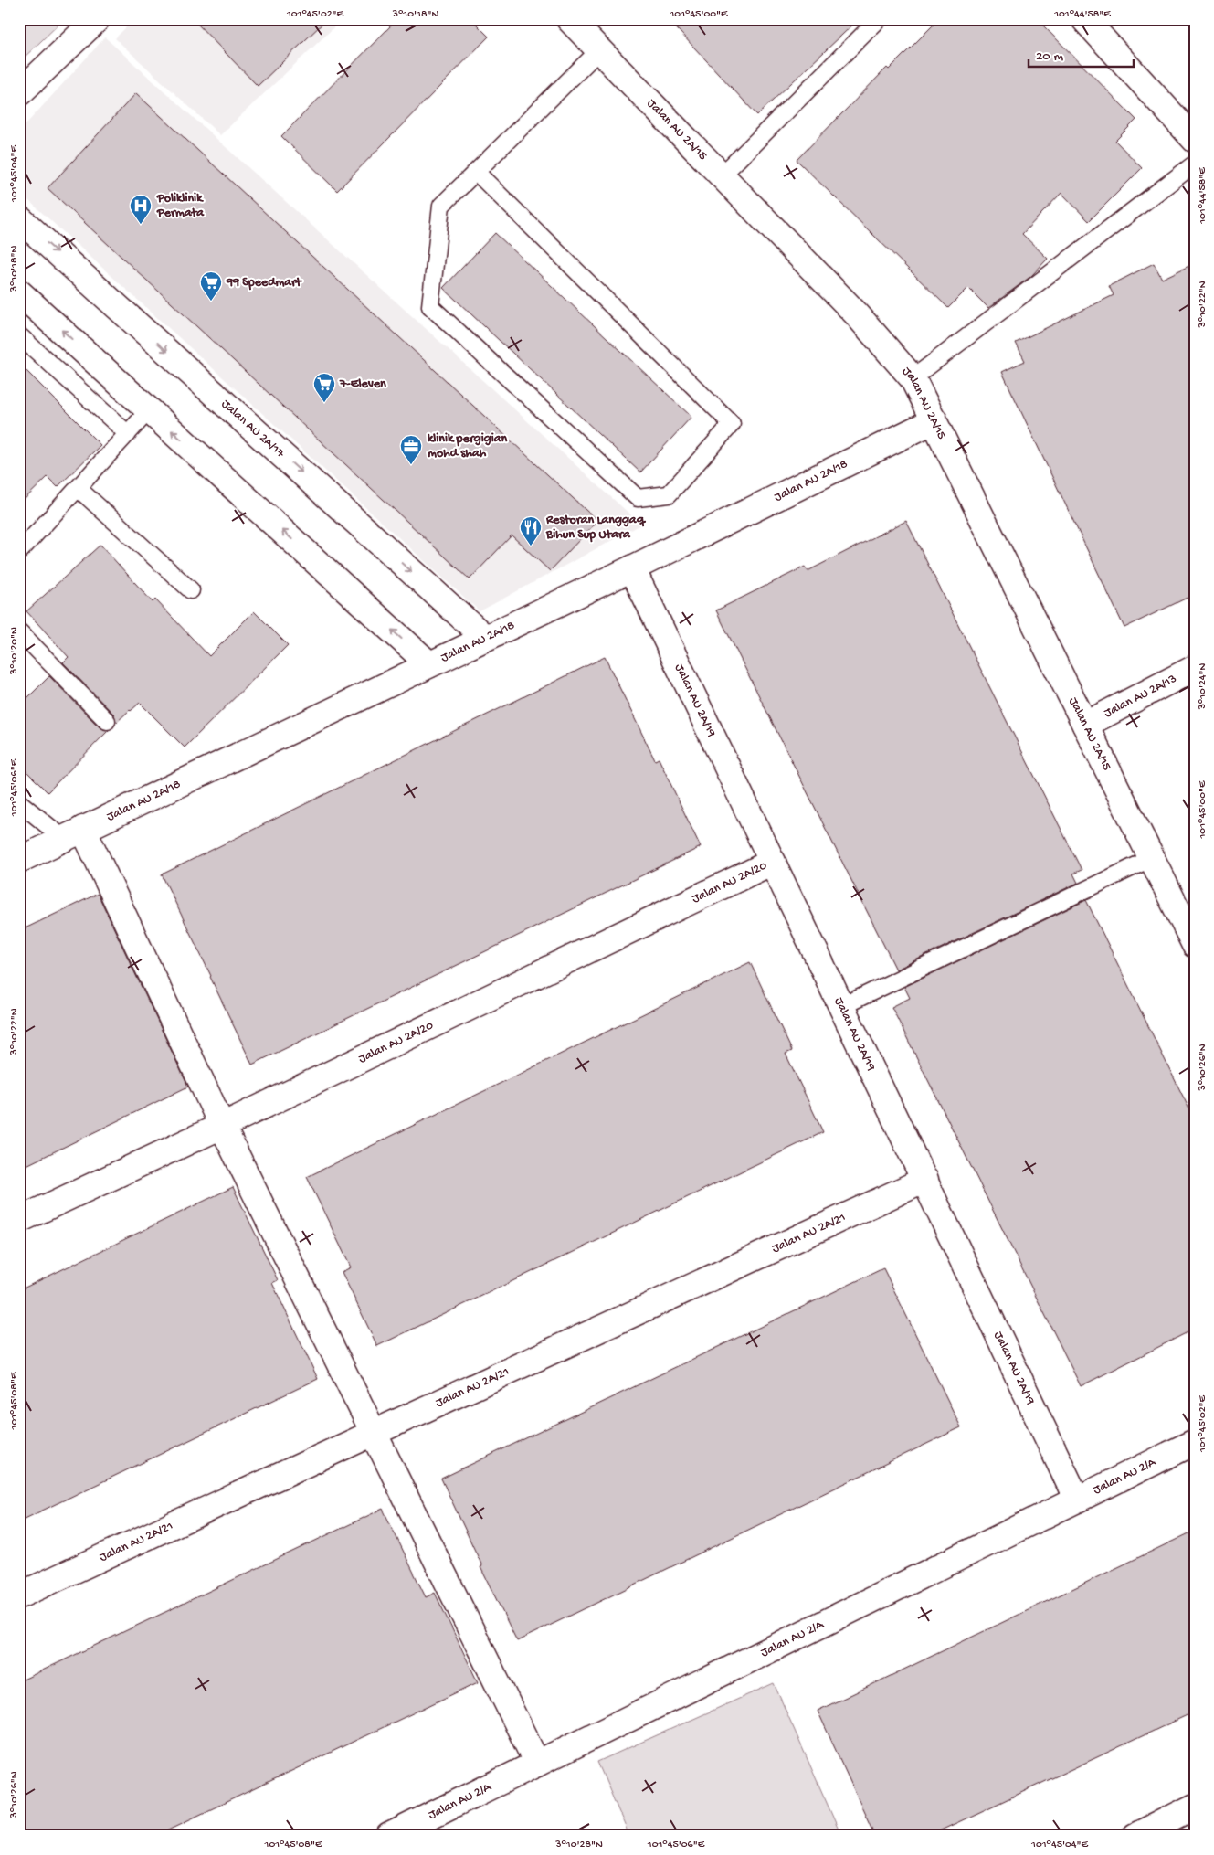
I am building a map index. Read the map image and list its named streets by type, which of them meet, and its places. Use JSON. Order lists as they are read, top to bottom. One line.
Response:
{"streets":{"street":["Jalan AU 2A/15","Jalan AU 2A/17","Jalan AU 2A/18","Jalan AU 2A/13","Jalan AU 2A/19","Jalan AU 2A/20","Jalan AU 2A/21","Jalan AU 2/A"]},"crossings":[["Jalan AU 2A/15","Jalan AU 2A/18"],["Jalan AU 2A/15","Jalan AU 2A/13"],["Jalan AU 2A/17","Jalan AU 2A/18"],["Jalan AU 2A/18","Jalan AU 2A/19"],["Jalan AU 2A/19","Jalan AU 2A/20"],["Jalan AU 2A/19","Jalan AU 2A/21"],["Jalan AU 2A/19","Jalan AU 2/A"]],"places":{"hospital":["Poliklinik Permata"],"supermarket":["99 Speedmart","7-Eleven"],"office":["klinik pergigian mohd shah"],"restaurant":["Restoran Langgaq Bihun Sup Utara"]},"scale_bar":"20 m","coordinates":["101°45'02\"E","3°10'18\"N","101°45'00\"E","101°44'58\"E","101°45'04\"E","3°10'22\"N","3°10'20\"N","3°10'24\"N","101°45'06\"E","3°10'26\"N","101°45'08\"E","3°10'28\"N"]}
